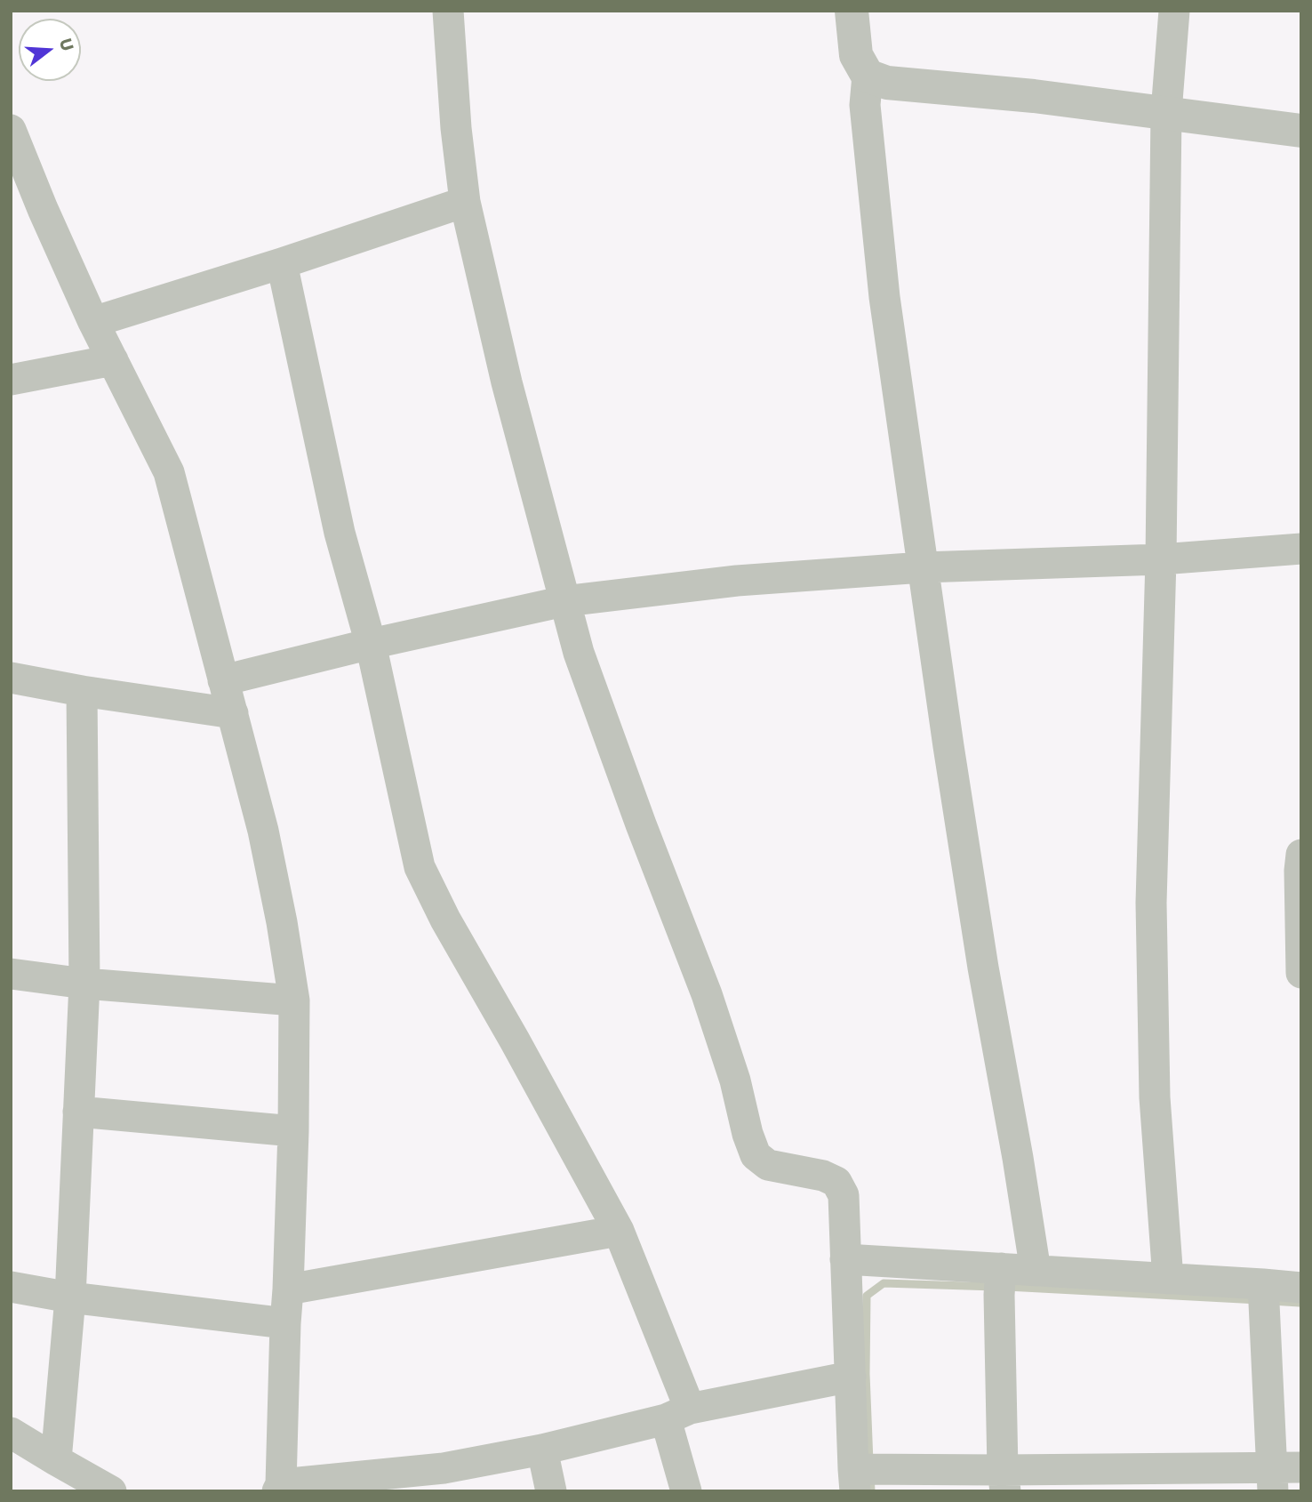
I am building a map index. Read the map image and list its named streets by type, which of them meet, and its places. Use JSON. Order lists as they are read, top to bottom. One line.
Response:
{"north":"right"}
